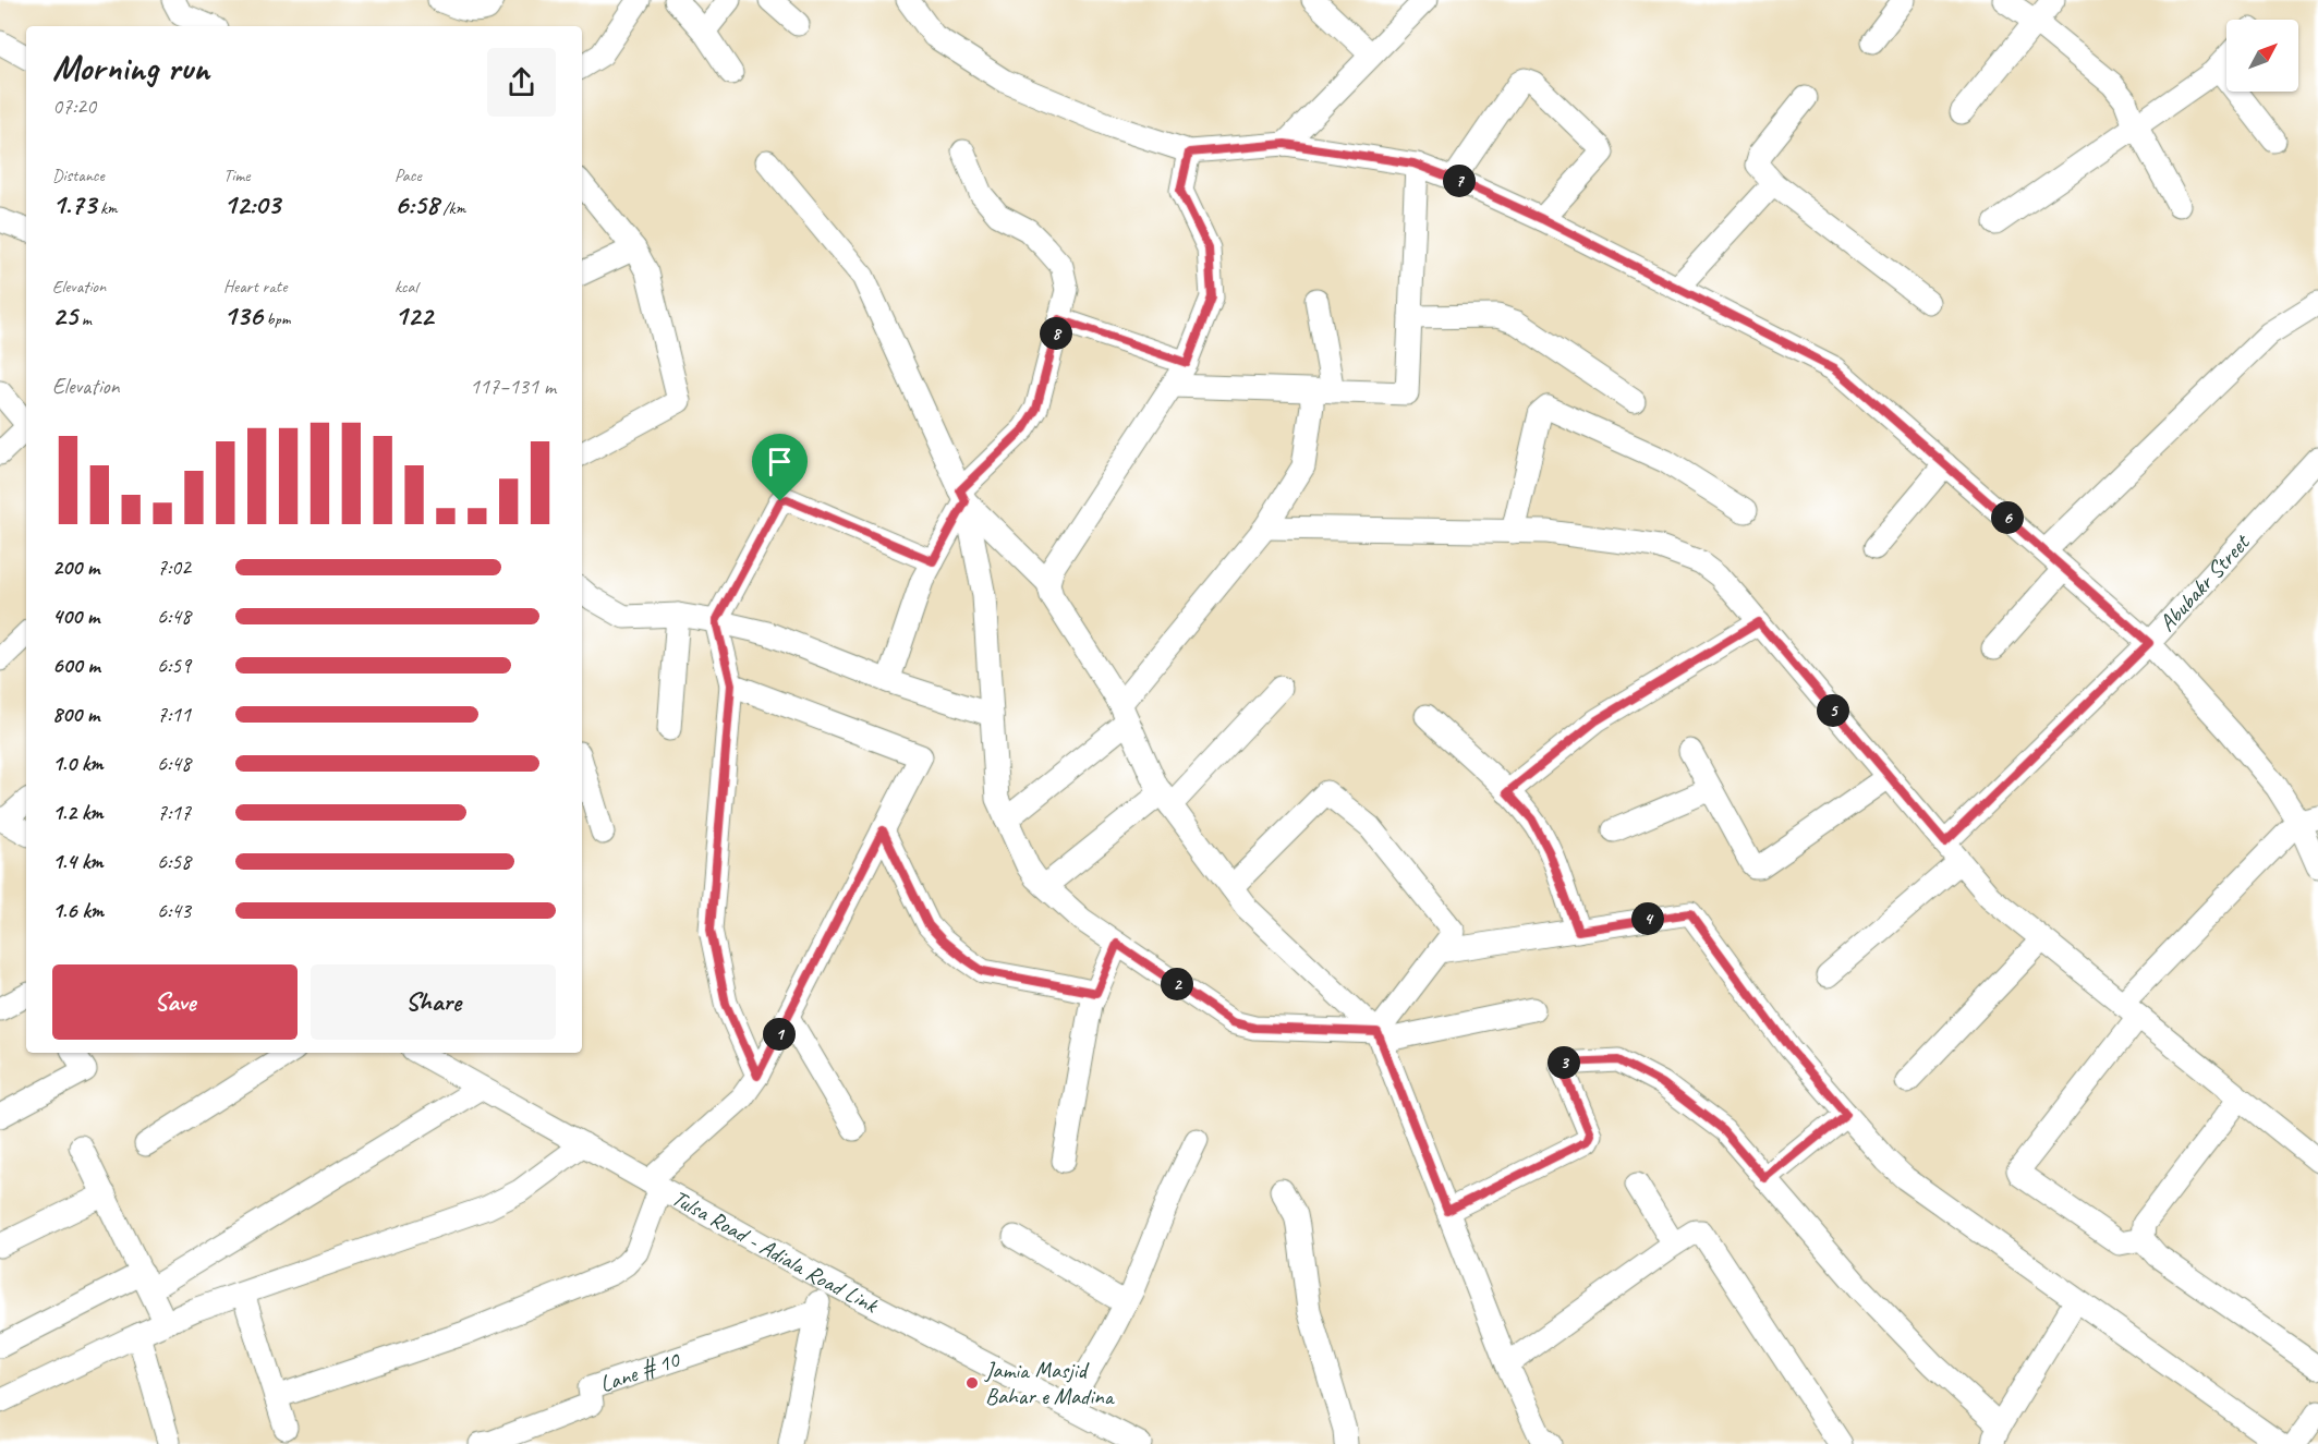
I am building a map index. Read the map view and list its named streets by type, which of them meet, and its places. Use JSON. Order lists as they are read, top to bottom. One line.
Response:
{"streets":{"street":["Abubakr Street","Tulsa Road - Adiala Road Link","Lane # 10"]},"places":["Jamia Masjid Bahar e Madina"],"north":"top right","page":{"heading":["Morning run","07:20"],"stats":[["Distance","1.73 km"],["Time","12:03"],["Pace","6:58 /km"],["Elevation","25 m"],["Heart rate","136 bpm"],["kcal","122"]],"pins":["7","8","6","5","4","2","1","3"],"chart":["Elevation","117–131 m"],"list":[{"name":"200 m","note":"7:02"},{"name":"400 m","note":"6:48"},{"name":"600 m","note":"6:59"},{"name":"800 m","note":"7:11"},{"name":"1.0 km","note":"6:48"},{"name":"1.2 km","note":"7:17"},{"name":"1.4 km","note":"6:58"},{"name":"1.6 km","note":"6:43"}],"buttons":["Save","Share"]}}
